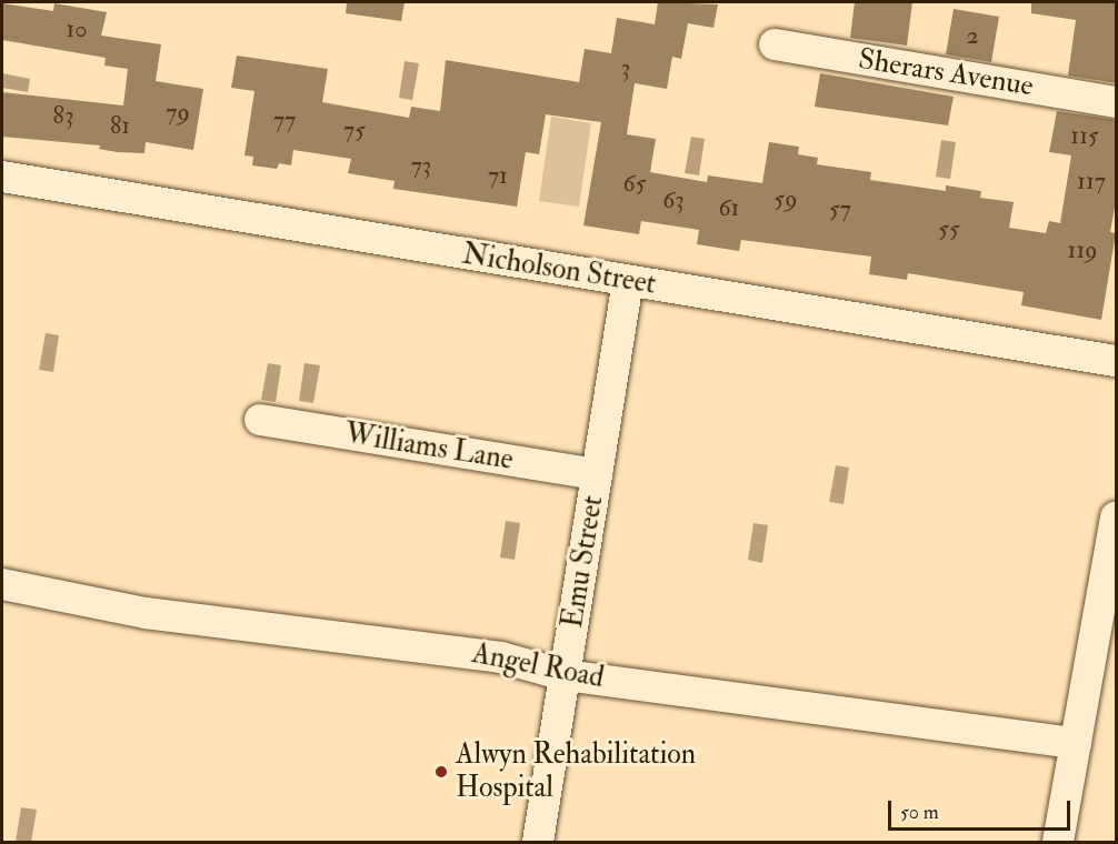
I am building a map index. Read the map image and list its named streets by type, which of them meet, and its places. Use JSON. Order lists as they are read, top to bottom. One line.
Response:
{"streets":{"street":["Sherars Avenue","Nicholson Street","Williams Lane","Emu Street","Angel Road"]},"crossings":[["Nicholson Street","Emu Street"],["Williams Lane","Emu Street"],["Emu Street","Angel Road"]],"places":["Alwyn Rehabilitation Hospital"],"house_numbers":["10","2","3","79","83","77","81","75","115","73","71","117","65","59","63","61","57","55","119"],"scale_bar":"50 m"}
